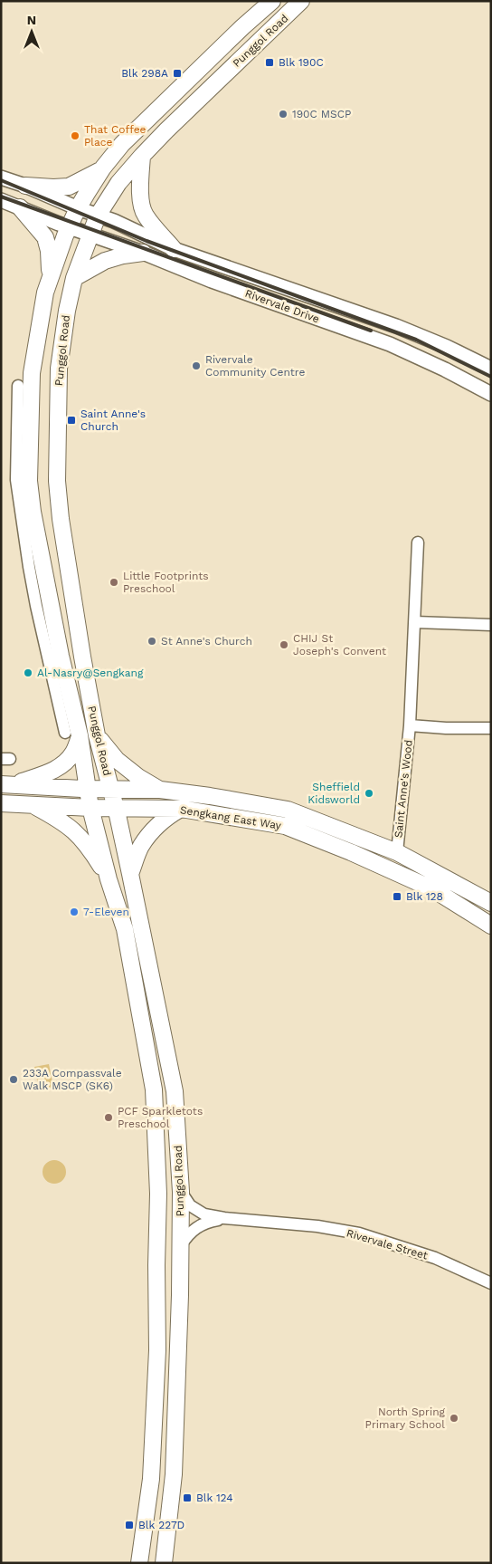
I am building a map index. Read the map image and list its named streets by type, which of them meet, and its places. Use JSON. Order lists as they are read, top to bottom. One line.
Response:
{"streets":{"main road":["Punggol Road","Sengkang East Way"],"street":["Rivervale Drive","Saint Anne's Wood","Rivervale Street"]},"crossings":[["Punggol Road","Rivervale Drive"],["Punggol Road","Sengkang East Way"],["Punggol Road","Rivervale Street"],["Saint Anne's Wood","Sengkang East Way"]],"places":{"transit":["Blk 190C","Blk 298A","Saint Anne's Church","Blk 128","Blk 124","Blk 227D"],"other":["190C MSCP","That Coffee Place","Rivervale Community Centre","Little Footprints Preschool","St Anne's Church","CHIJ St Joseph's Convent","Al-Nasry@Sengkang","Sheffield Kidsworld","7-Eleven","233A Compassvale Walk MSCP (SK6)","PCF Sparkletots Preschool","North Spring Primary School"]},"north":"top"}
